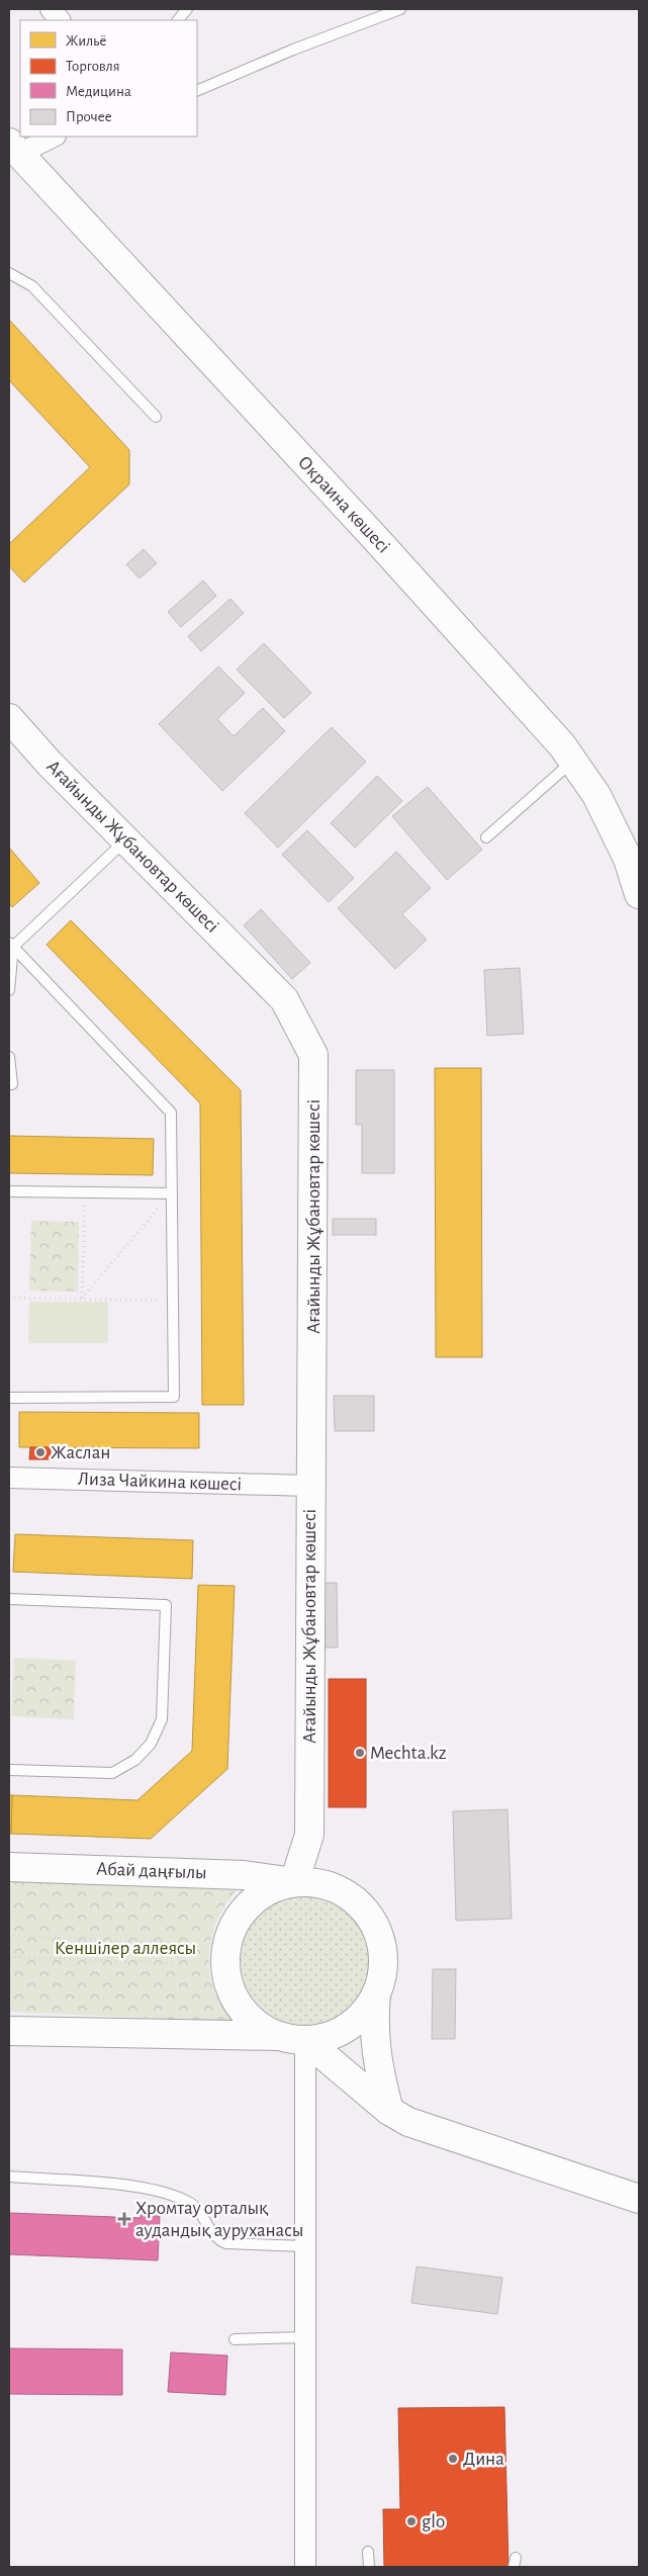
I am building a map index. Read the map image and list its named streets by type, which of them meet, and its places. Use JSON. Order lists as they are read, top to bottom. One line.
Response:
{"streets":{"street":["Окраина көшесі","Ағайынды Жұбановтар көшесі","Лиза Чайкина көшесі","Абай даңғылы"]},"crossings":[["Ағайынды Жұбановтар көшесі","Лиза Чайкина көшесі"]],"parks":["Кеншілер аллеясы"],"places":{"other":["Жаслан","Mechta.kz","Дина","glo"],"health":["Хромтау орталық аудандық ауруханасы"]},"legend":["Жильё","Торговля","Медицина","Прочее"]}
